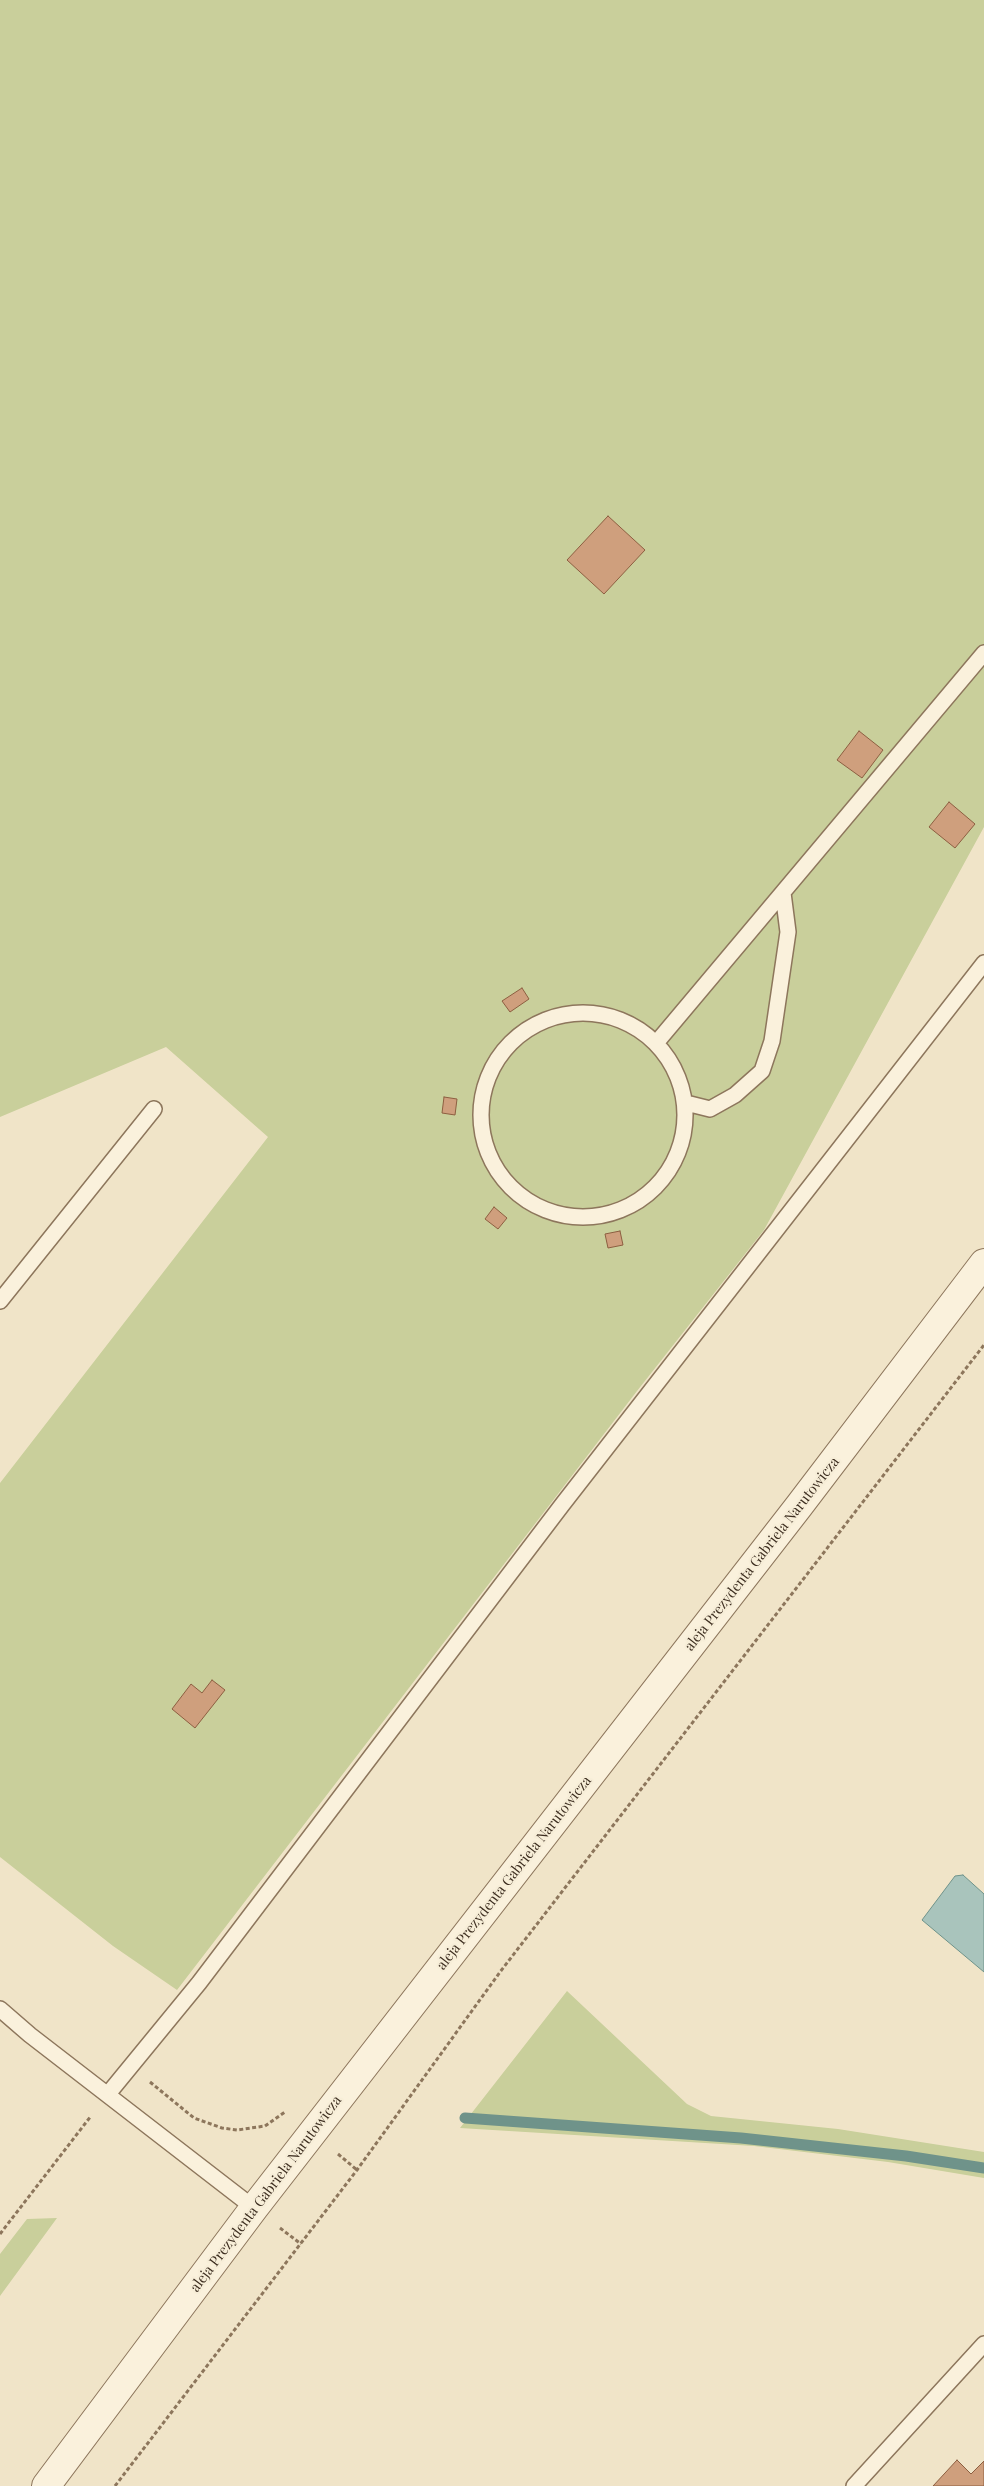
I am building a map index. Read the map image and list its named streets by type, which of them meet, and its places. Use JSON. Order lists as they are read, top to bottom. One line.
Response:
{"streets":{"street":["aleja Prezydenta Gabriela Narutowicza"]}}
